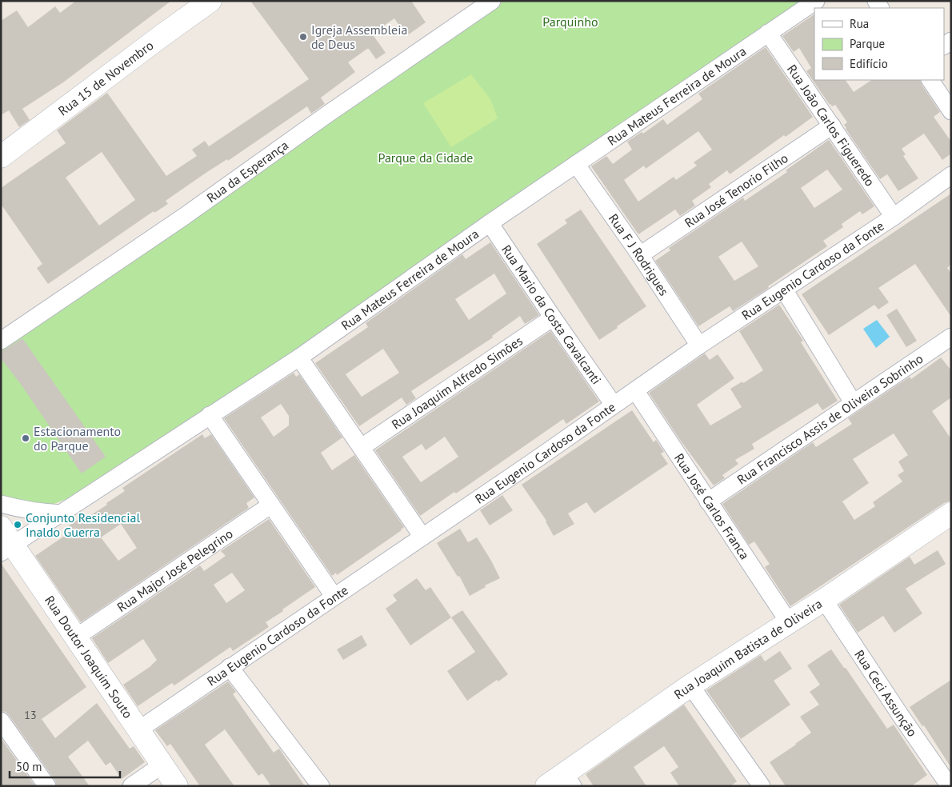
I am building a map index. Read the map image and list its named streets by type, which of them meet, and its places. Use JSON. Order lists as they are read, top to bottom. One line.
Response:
{"streets":{"street":["Rua 15 de Novembro","Rua Mateus Ferreira de Moura","Rua João Carlos Figueredo","Rua da Esperança","Rua José Tenorio Filho","Rua F J Rodrigues","Rua Eugenio Cardoso da Fonte","Rua Mario da Costa Cavalcanti","Rua Joaquim Alfredo Simões","Rua Francisco Assis de Oliveira Sobrinho","Rua José Carlos Franca","Rua Major José Pelegrino","Rua Joaquim Batista de Oliveira","Rua Doutor Joaquim Souto","Rua Ceci Assunção"]},"crossings":[["Rua Mateus Ferreira de Moura","Rua João Carlos Figueredo"],["Rua Mateus Ferreira de Moura","Rua F J Rodrigues"],["Rua Mateus Ferreira de Moura","Rua Mario da Costa Cavalcanti"],["Rua Mateus Ferreira de Moura","Rua Doutor Joaquim Souto"],["Rua João Carlos Figueredo","Rua José Tenorio Filho"],["Rua João Carlos Figueredo","Rua Eugenio Cardoso da Fonte"],["Rua José Tenorio Filho","Rua F J Rodrigues"],["Rua F J Rodrigues","Rua Eugenio Cardoso da Fonte"],["Rua Eugenio Cardoso da Fonte","Rua Mario da Costa Cavalcanti"],["Rua Eugenio Cardoso da Fonte","Rua José Carlos Franca"],["Rua Eugenio Cardoso da Fonte","Rua Doutor Joaquim Souto"],["Rua Mario da Costa Cavalcanti","Rua Joaquim Alfredo Simões"],["Rua Francisco Assis de Oliveira Sobrinho","Rua José Carlos Franca"],["Rua José Carlos Franca","Rua Joaquim Batista de Oliveira"],["Rua Major José Pelegrino","Rua Doutor Joaquim Souto"],["Rua Joaquim Batista de Oliveira","Rua Ceci Assunção"]],"parks":["Parquinho","Parque da Cidade"],"places":["Igreja Assembleia de Deus","Estacionamento do Parque","Conjunto Residencial Inaldo Guerra"],"house_numbers":["13"],"legend":["Rua","Parque","Edifício"],"scale_bar":"50 m"}
